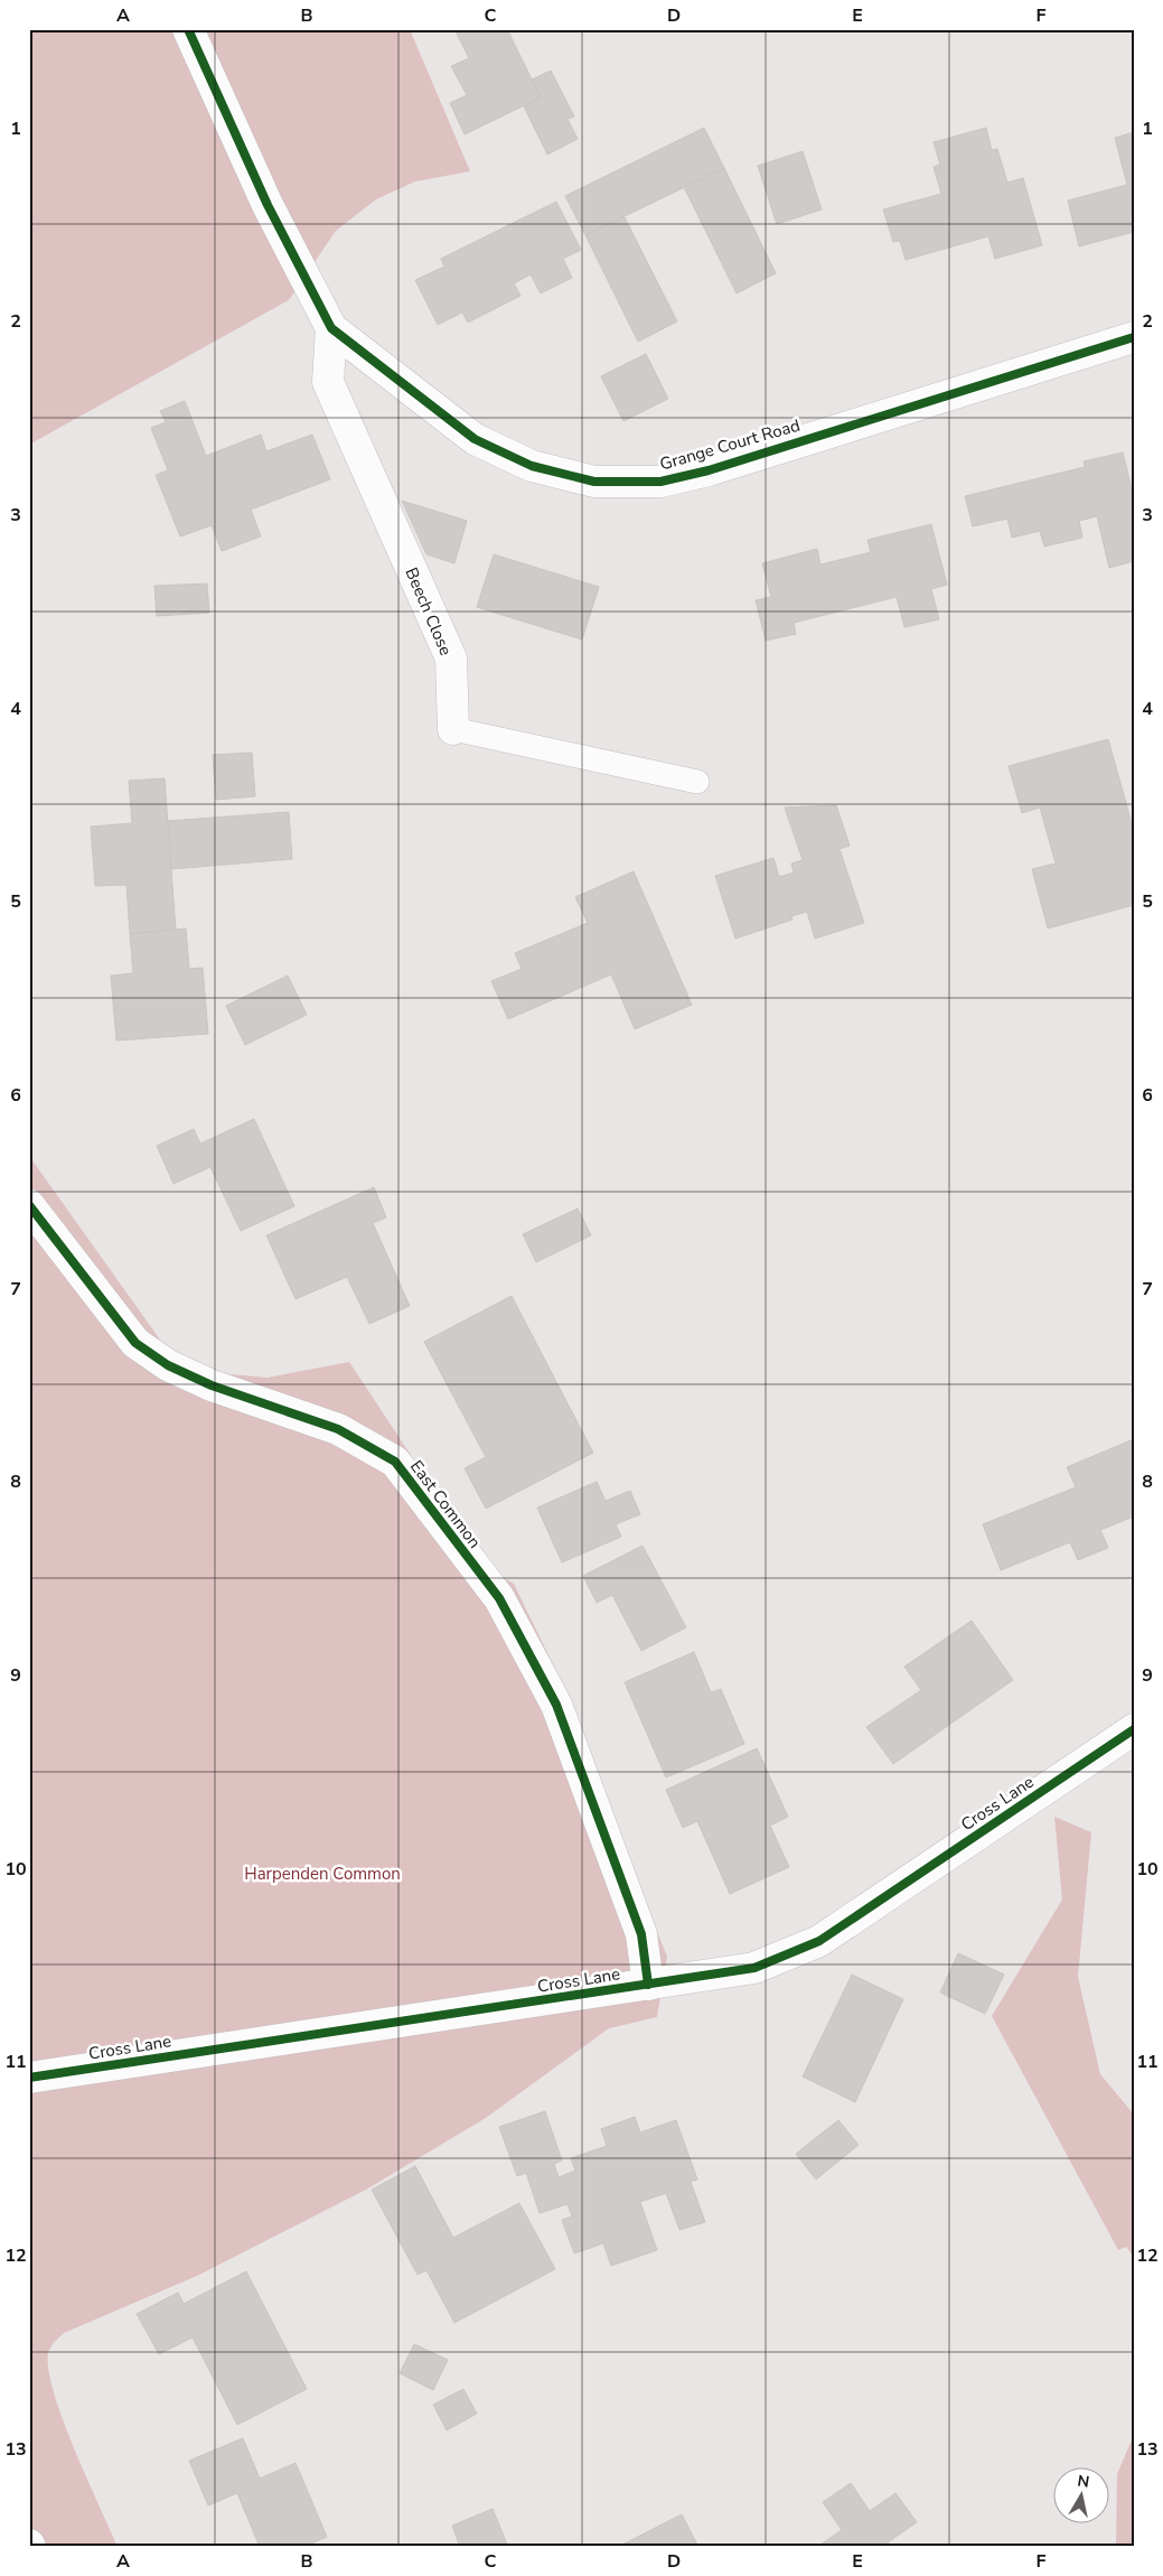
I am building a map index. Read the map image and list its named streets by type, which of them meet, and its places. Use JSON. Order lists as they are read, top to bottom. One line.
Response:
{"streets":{"street":["Grange Court Road","Beech Close","East Common","Cross Lane"]},"crossings":[["Grange Court Road","Beech Close"],["East Common","Cross Lane"]],"parks":["Harpenden Common"],"north":"top","grid":{"columns":["A","B","C","D","E","F"],"rows":["1","2","3","4","5","6","7","8","9","10","11","12","13"]}}
